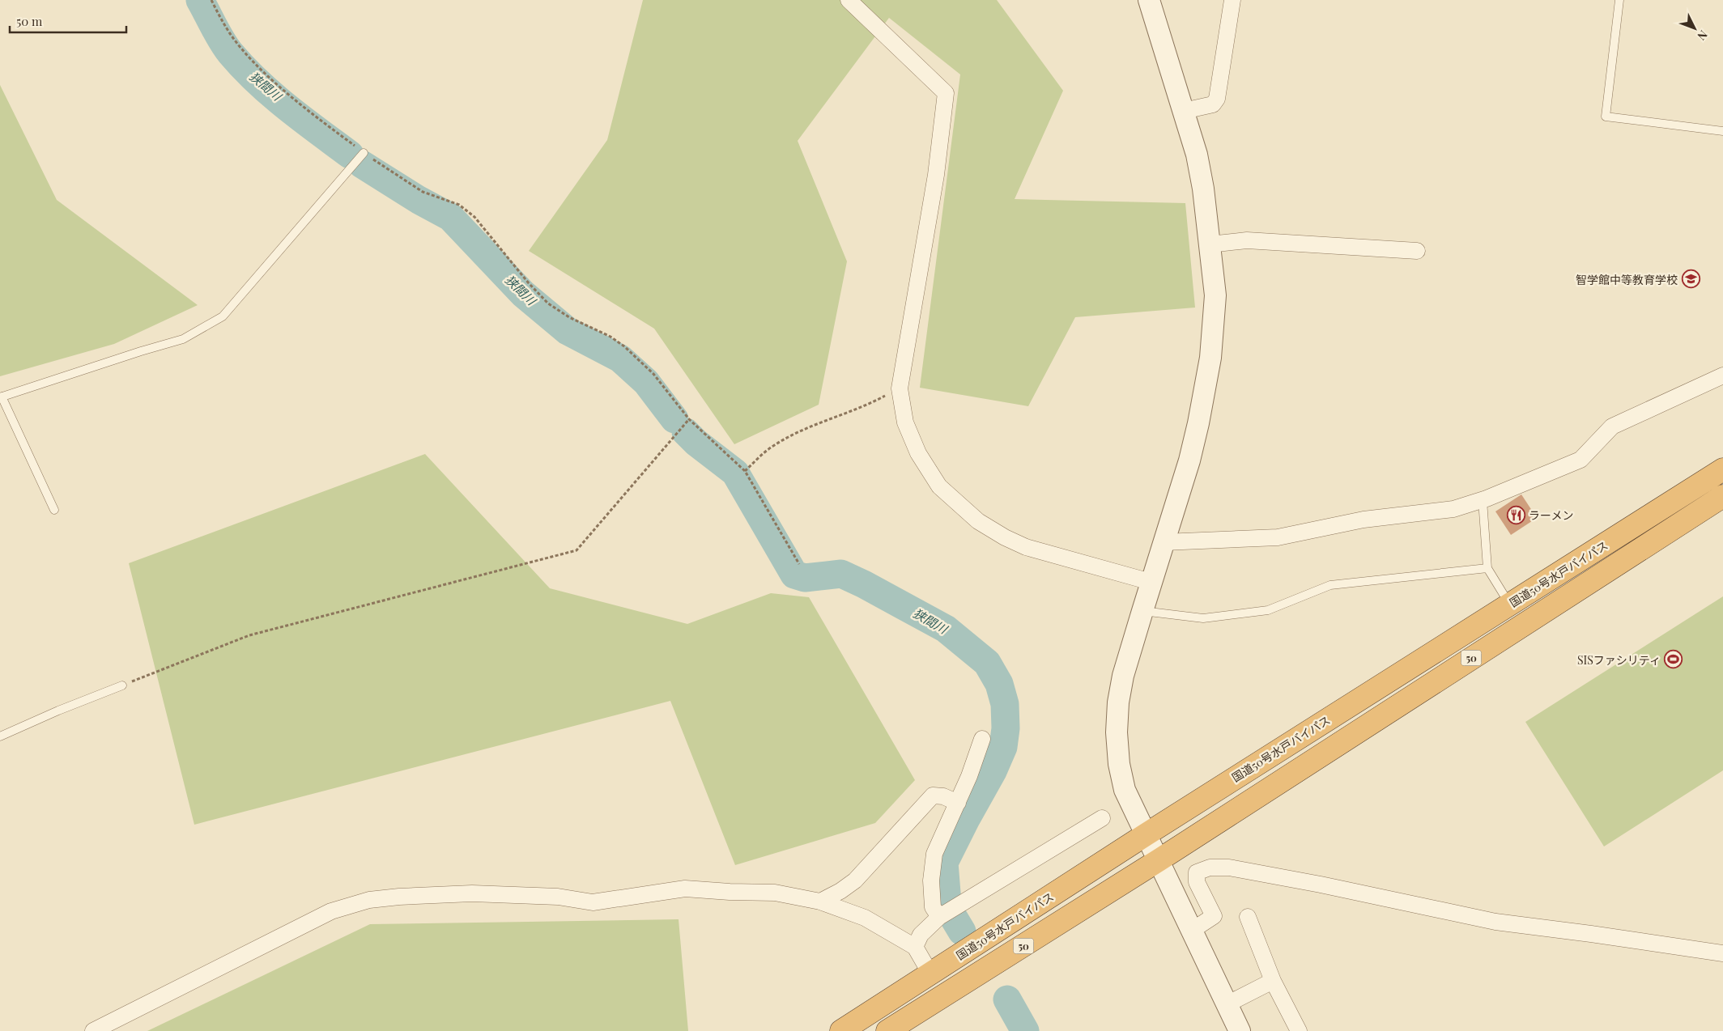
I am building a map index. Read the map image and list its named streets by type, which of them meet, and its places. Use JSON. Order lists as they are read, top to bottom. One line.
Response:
{"streets":{"highway":["国道50号水戸バイパス","50"]},"water":["狭間川"],"places":{"school or university":["智学館中等教育学校"],"restaurant":["ラーメン"],"sports":["SISファシリティ"]},"scale_bar":"50 m","north":"bottom right"}
